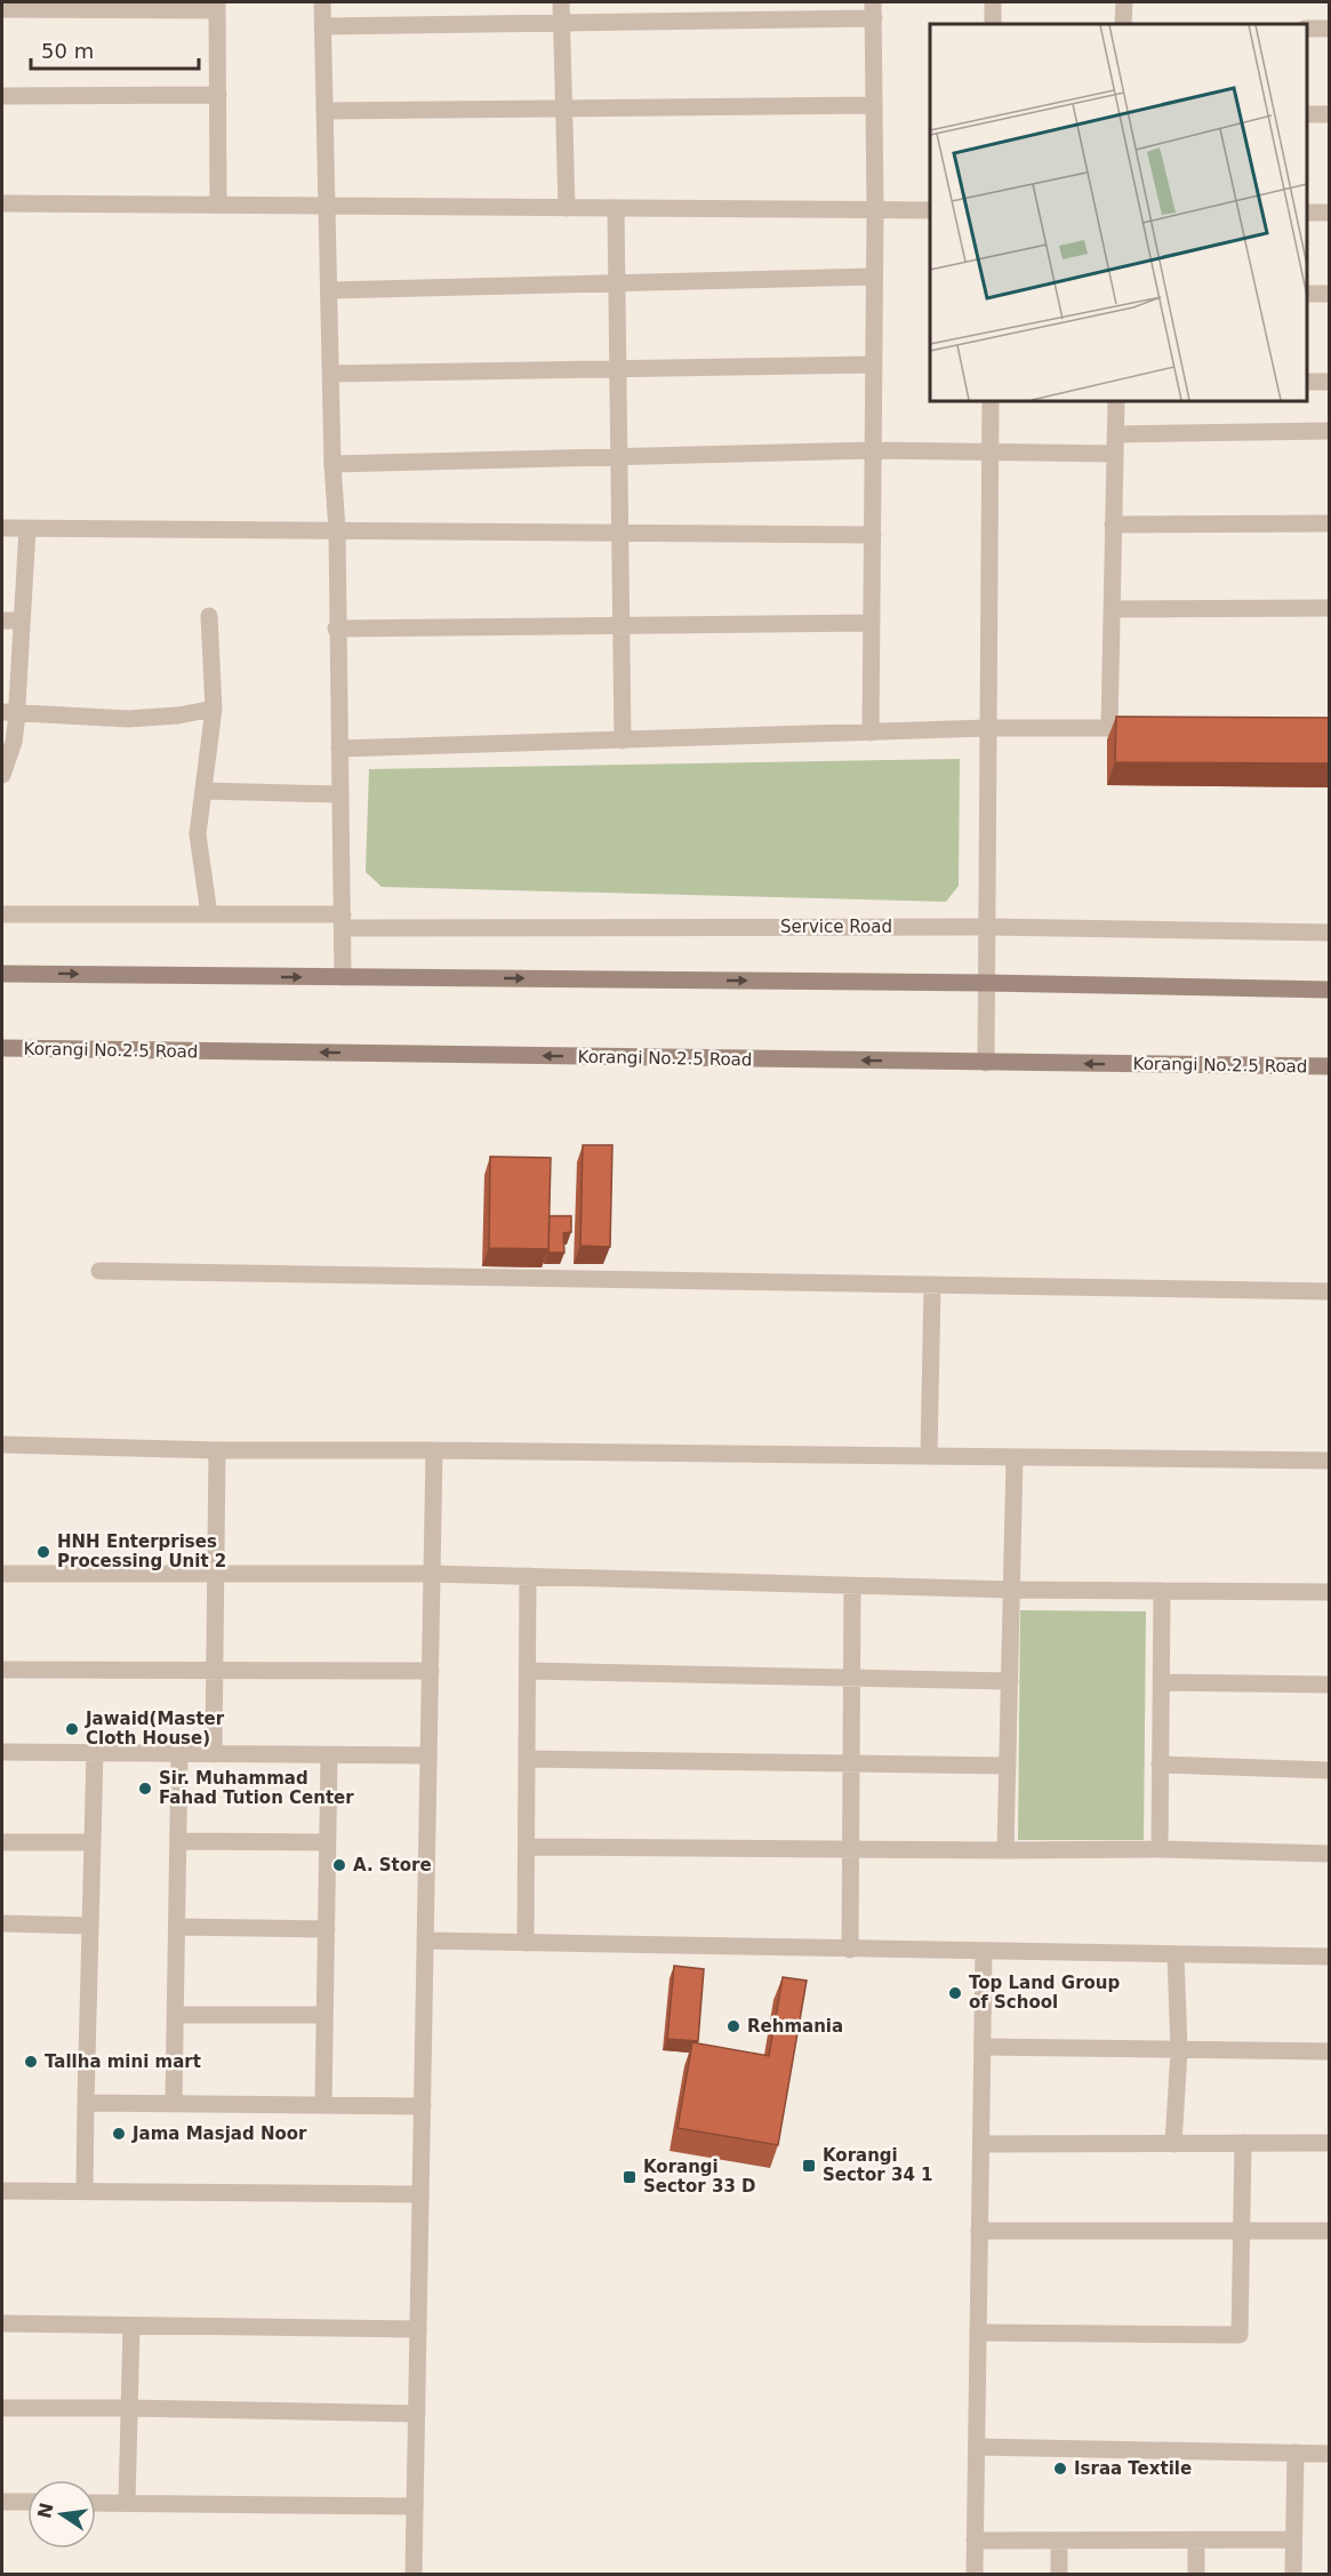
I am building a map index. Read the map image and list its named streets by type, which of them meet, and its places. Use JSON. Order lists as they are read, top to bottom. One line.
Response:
{"streets":{"main road":["Korangi No.2.5 Road"],"street":["Service Road"]},"places":{"other":["HNH Enterprises Processing Unit 2","Jawaid(Master Cloth House)","Sir. Muhammad Fahad Tution Center","A. Store","Top Land Group of School","Rehmania","Tallha mini mart","Jama Masjad Noor","Israa Textile"],"transit":["Korangi Sector 34 1","Korangi Sector 33 D"]},"scale_bar":"50 m","north":"left"}
